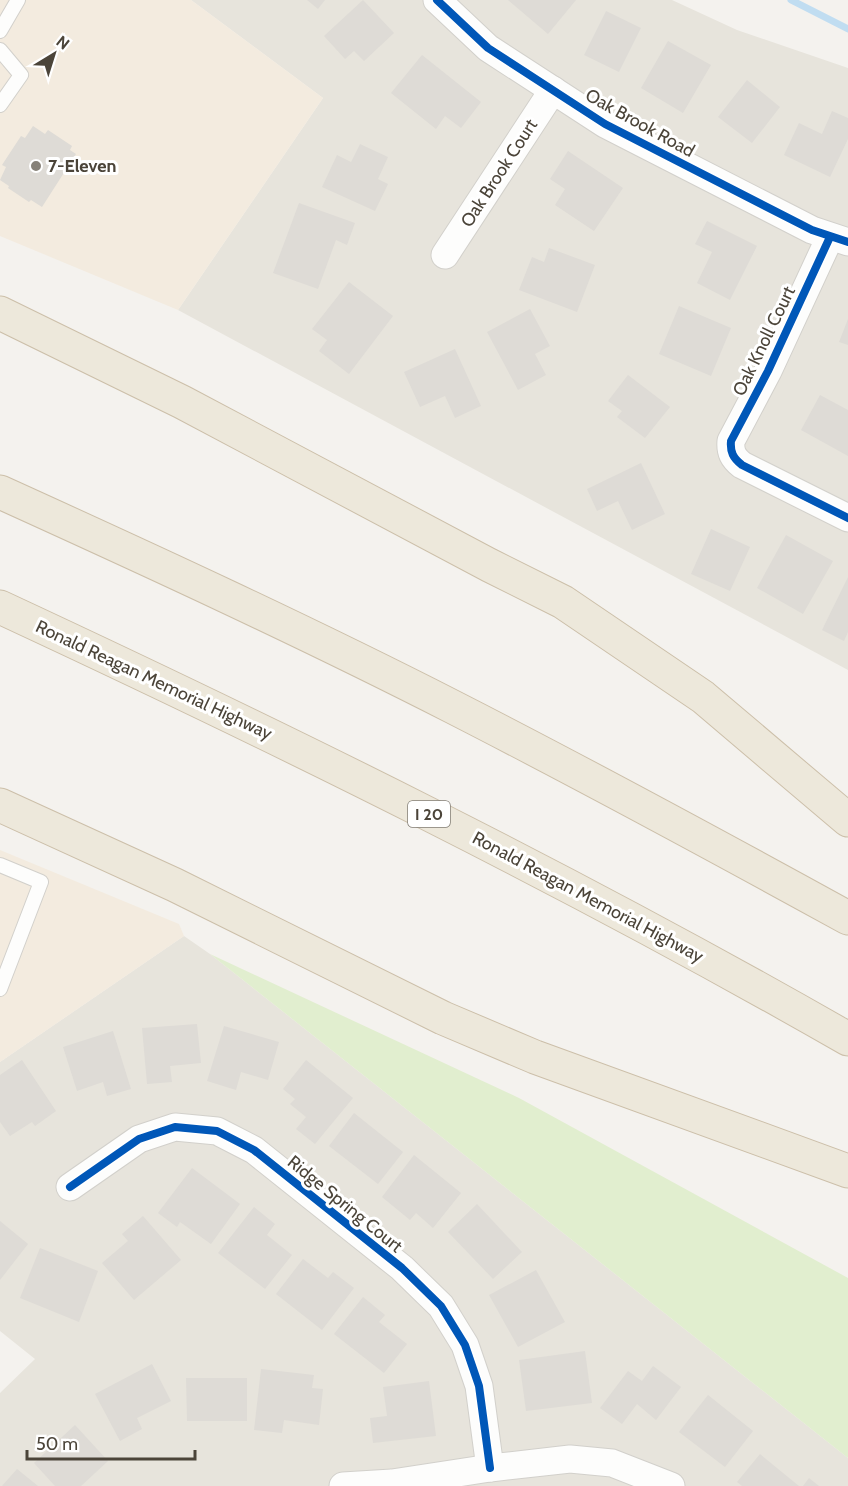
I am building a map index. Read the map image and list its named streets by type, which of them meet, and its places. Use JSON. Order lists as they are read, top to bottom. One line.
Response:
{"streets":{"highway":["Ronald Reagan Memorial Highway","I 20"],"street":["Oak Brook Road","Oak Brook Court","Oak Knoll Court","Ridge Spring Court"]},"crossings":[["Oak Brook Road","Oak Brook Court"],["Oak Brook Road","Oak Knoll Court"]],"places":["7-Eleven"],"scale_bar":"50 m","north":"top right"}
